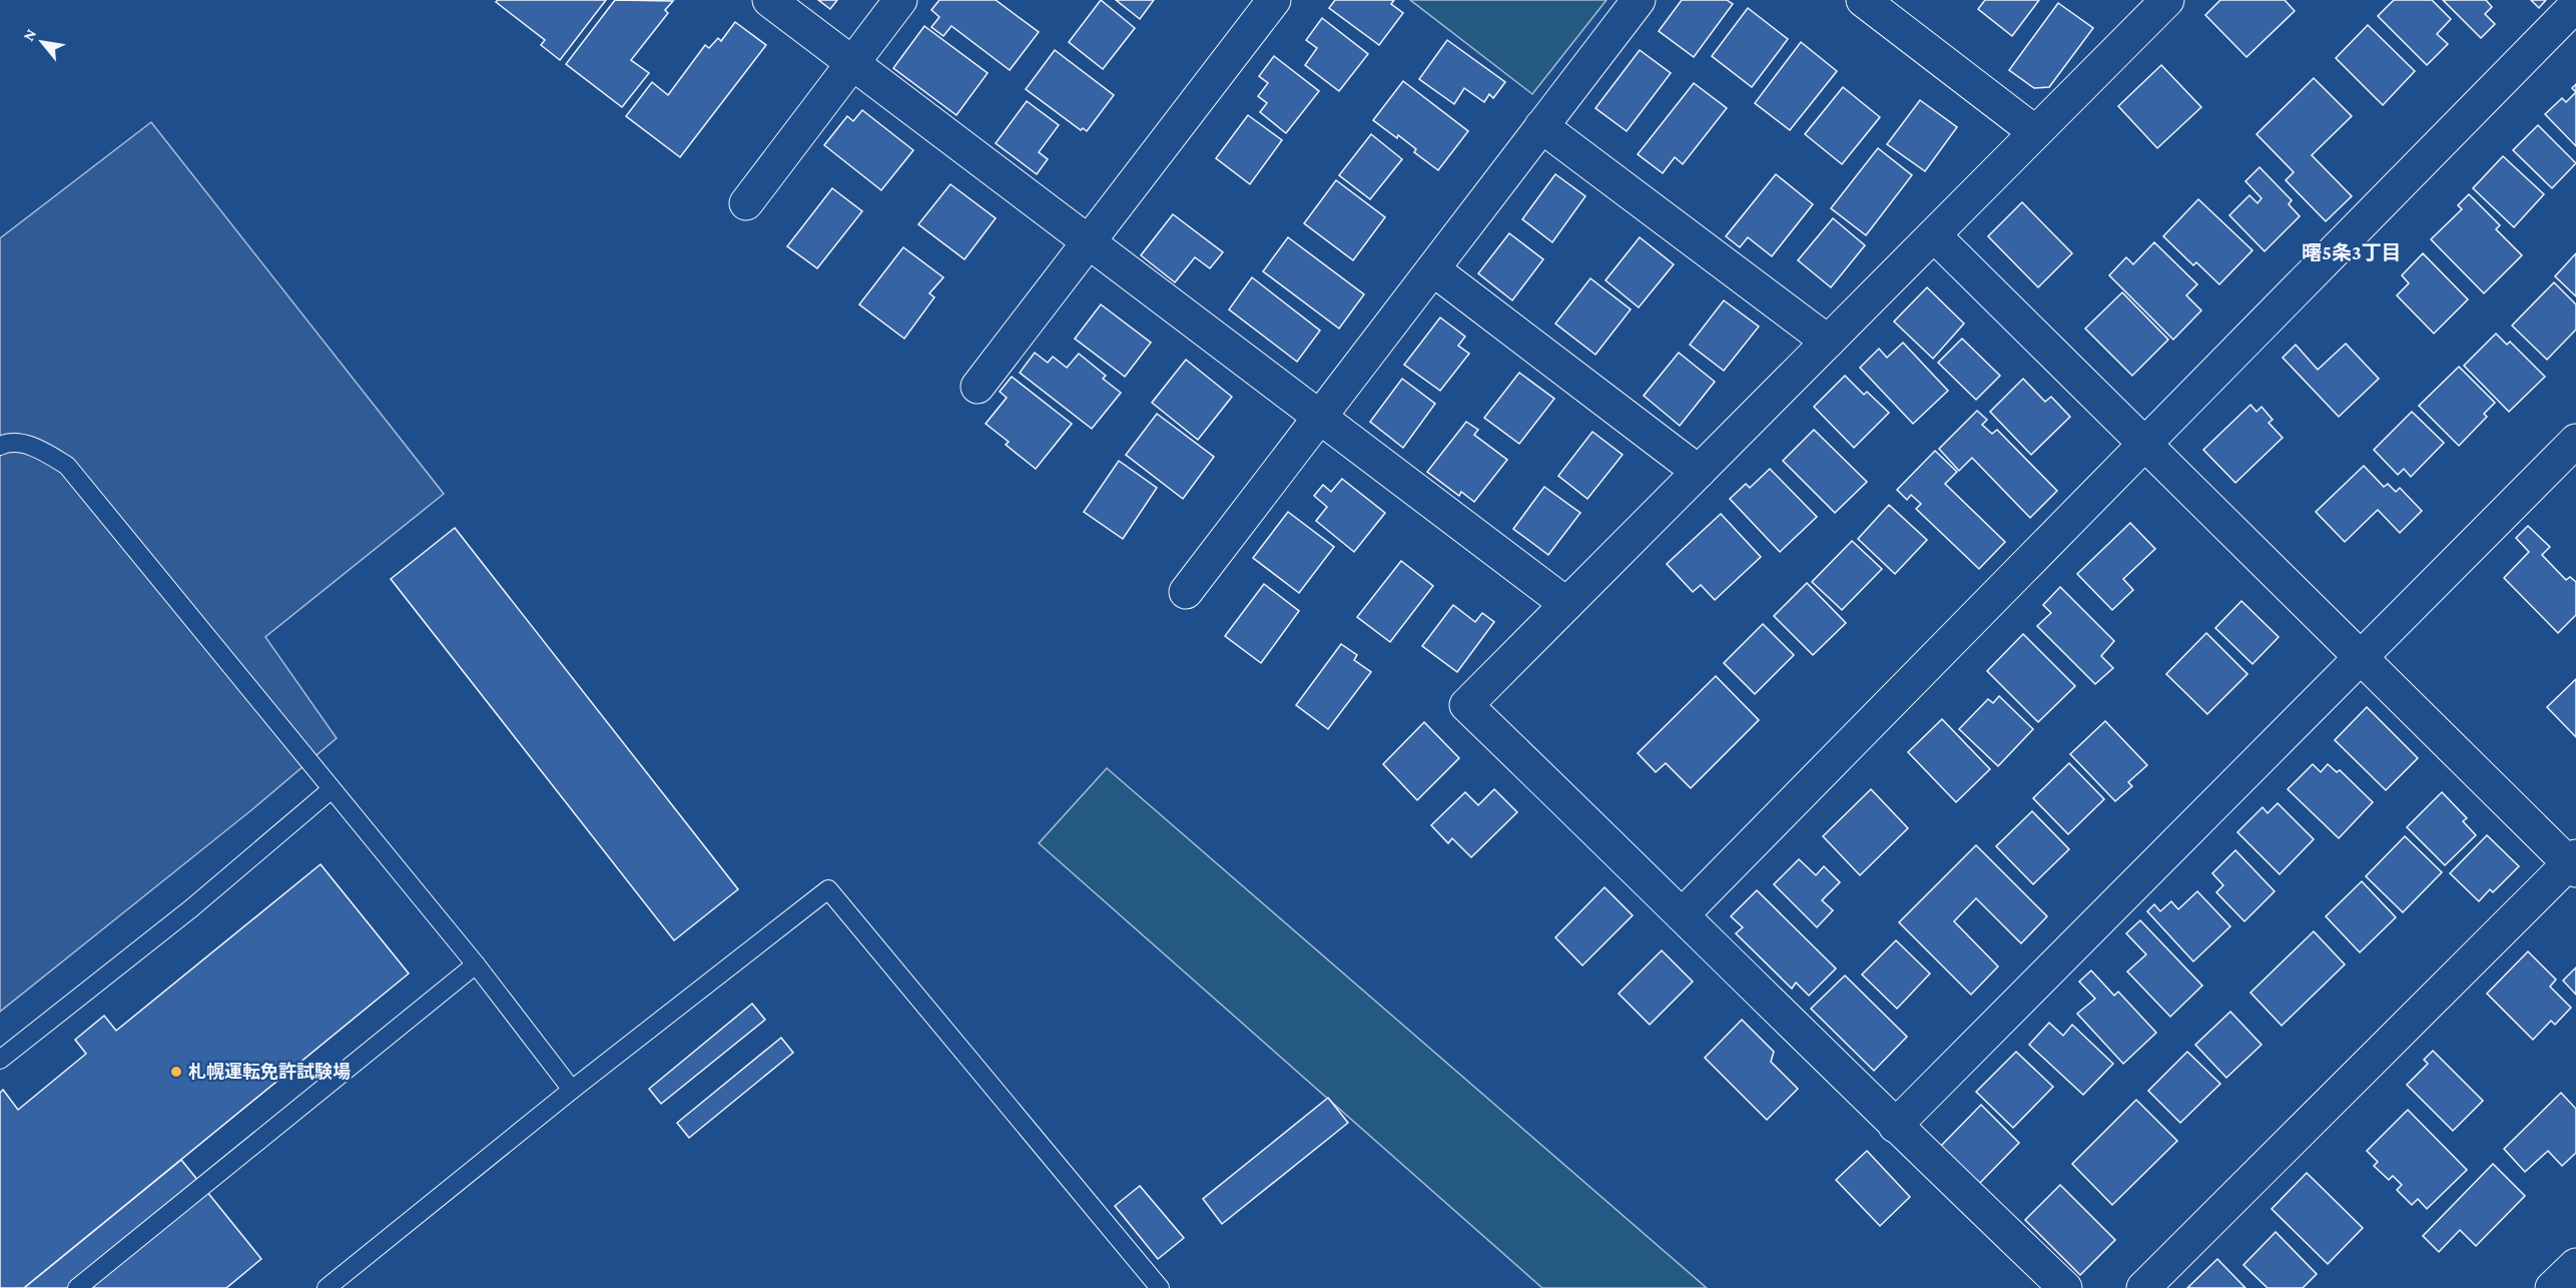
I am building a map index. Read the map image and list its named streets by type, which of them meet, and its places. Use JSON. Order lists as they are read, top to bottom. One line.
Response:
{"districts":["曙5条3丁目"],"places":["札幌運転免許試験場"],"north":"top left"}
